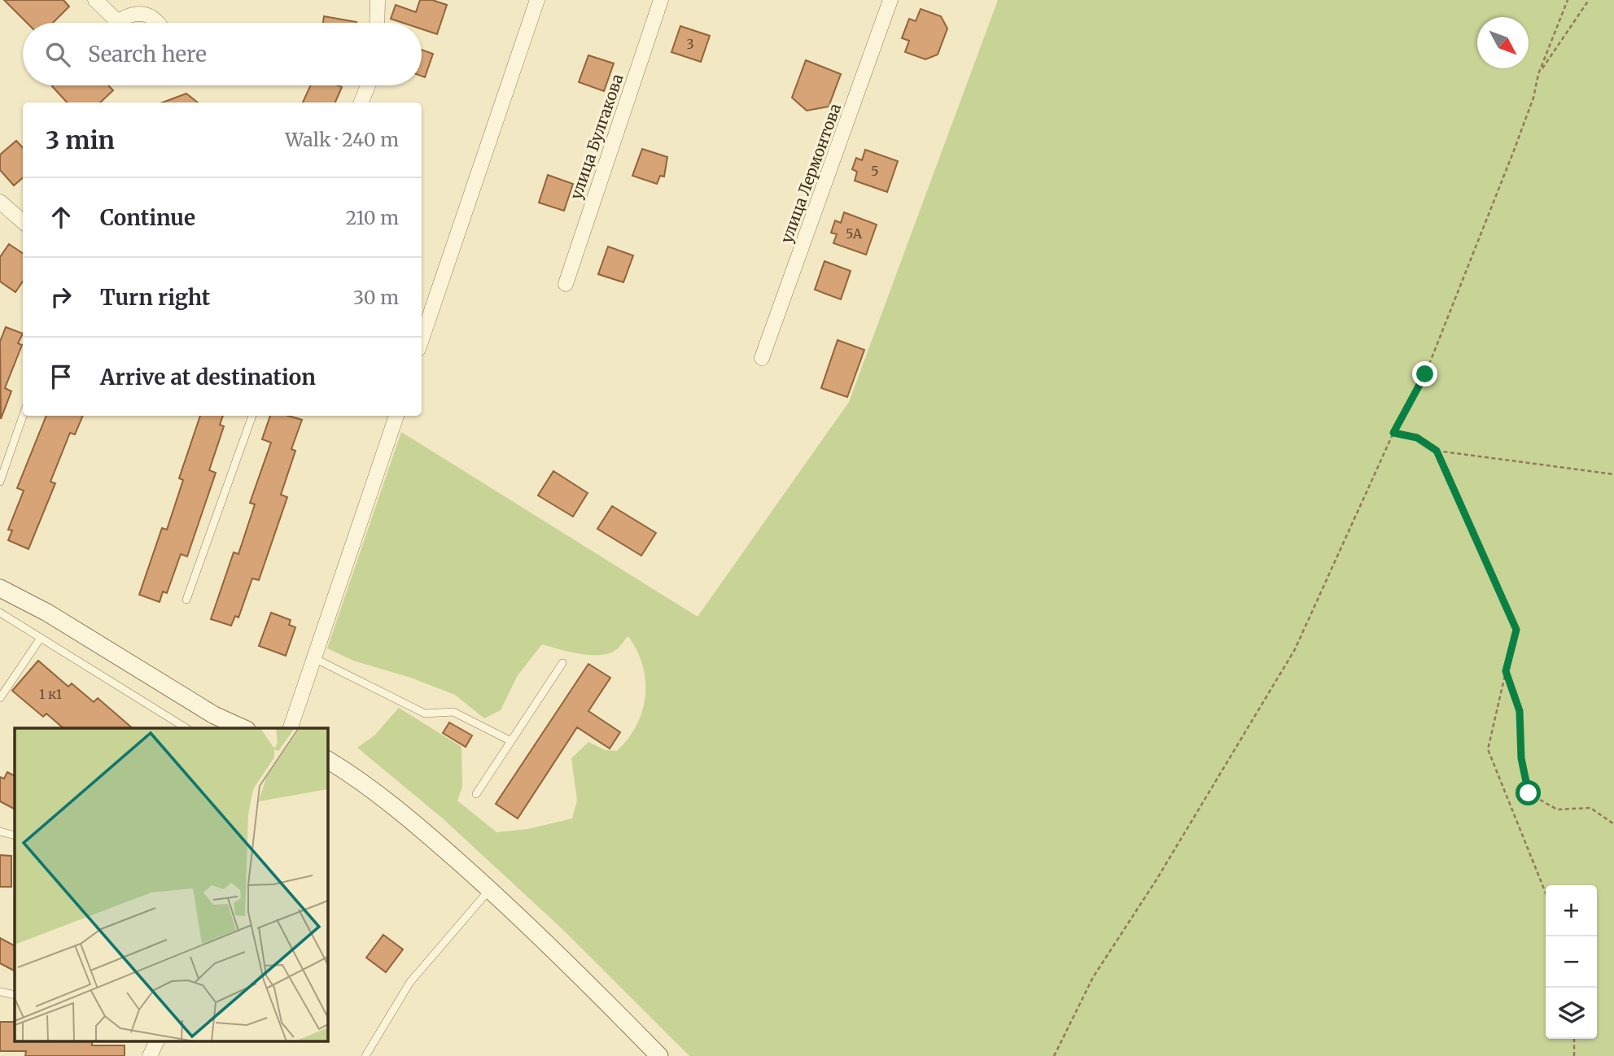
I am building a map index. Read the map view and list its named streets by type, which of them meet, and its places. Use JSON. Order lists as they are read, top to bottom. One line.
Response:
{"streets":{"street":["улица Булгакова","улица Лермонтова"]},"house_numbers":["3","5","5А","1 к1"],"north":"bottom right","page":{"search":"Search here","heading":["3 min","Walk · 240 m"],"list":[["Continue","210 m"],["Turn right","30 m"],"Arrive at destination"],"map_buttons":["+","−"]}}
